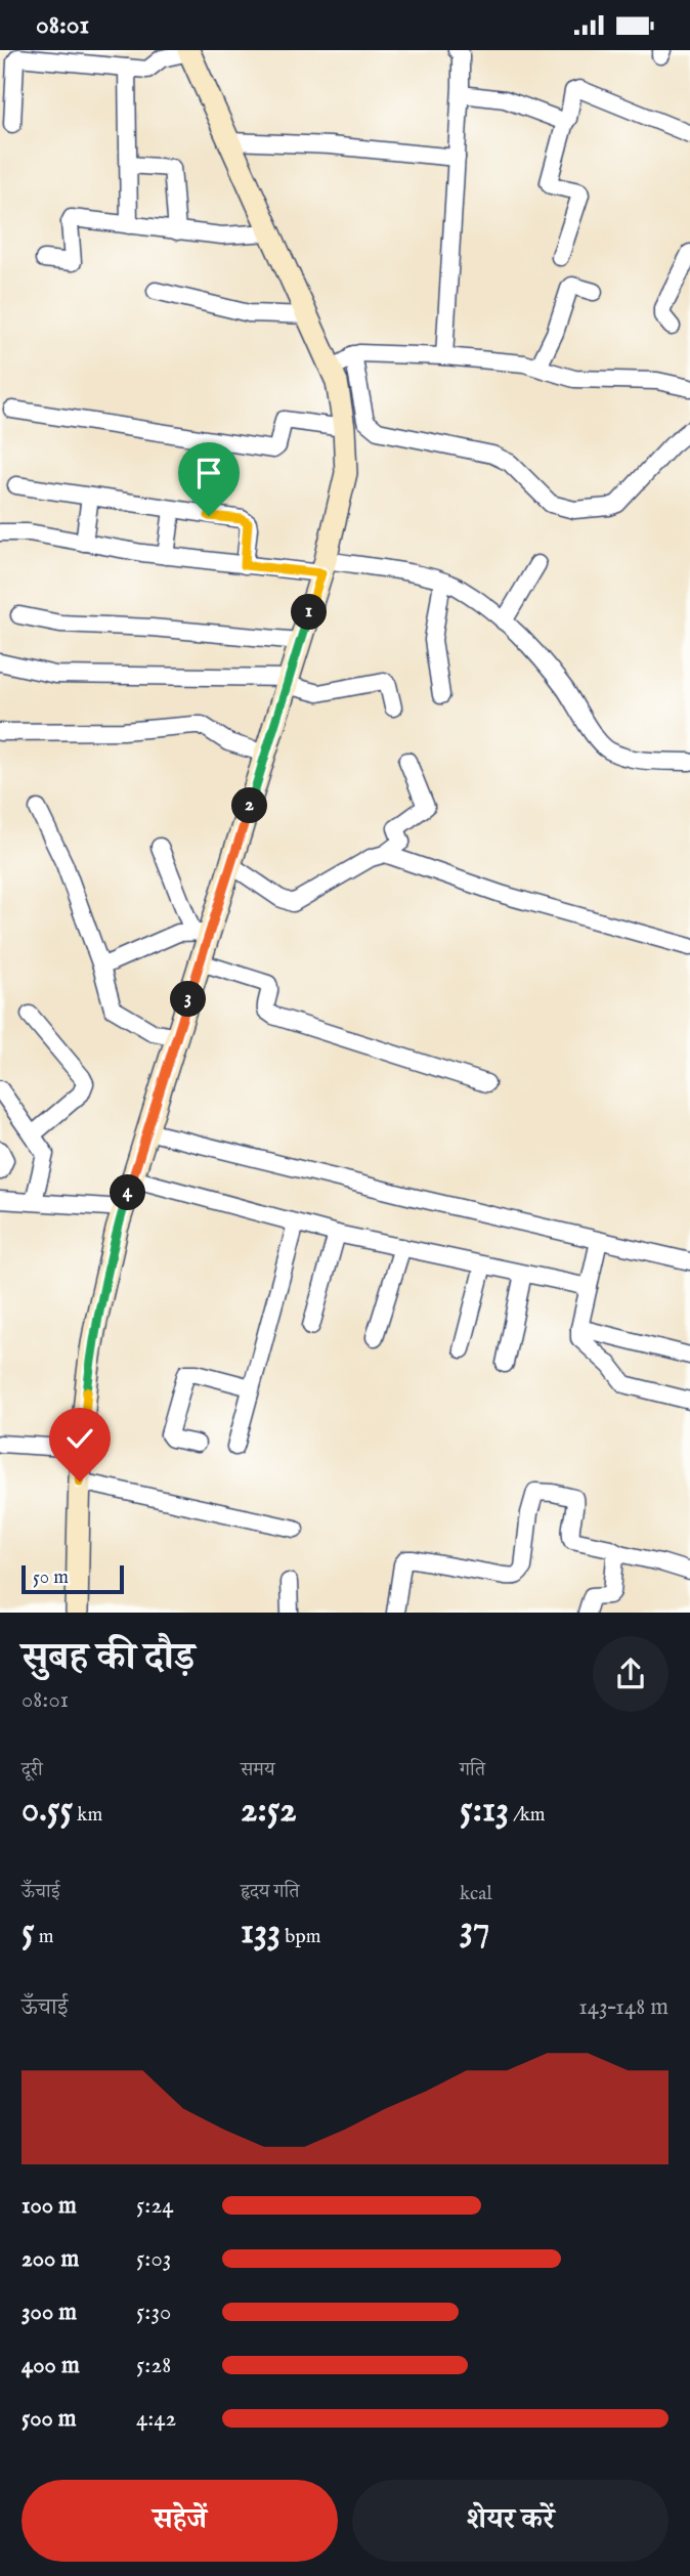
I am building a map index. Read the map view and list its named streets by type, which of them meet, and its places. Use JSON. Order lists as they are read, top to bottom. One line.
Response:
{"scale_bar":"50 m","page":{"status":"08:01","pins":["1","2","3","4"],"scale":"50 m","heading":["सुबह की दौड़","08:01"],"stats":[["दूरी","0.55 km"],["समय","2:52"],["गति","5:13 /km"],["ऊँचाई","5 m"],["हृदय गति","133 bpm"],["kcal","37"]],"chart":["ऊँचाई","143–148 m"],"list":[{"name":"100 m","note":"5:24"},{"name":"200 m","note":"5:03"},{"name":"300 m","note":"5:30"},{"name":"400 m","note":"5:28"},{"name":"500 m","note":"4:42"}],"buttons":["सहेजें","शेयर करें"]}}
